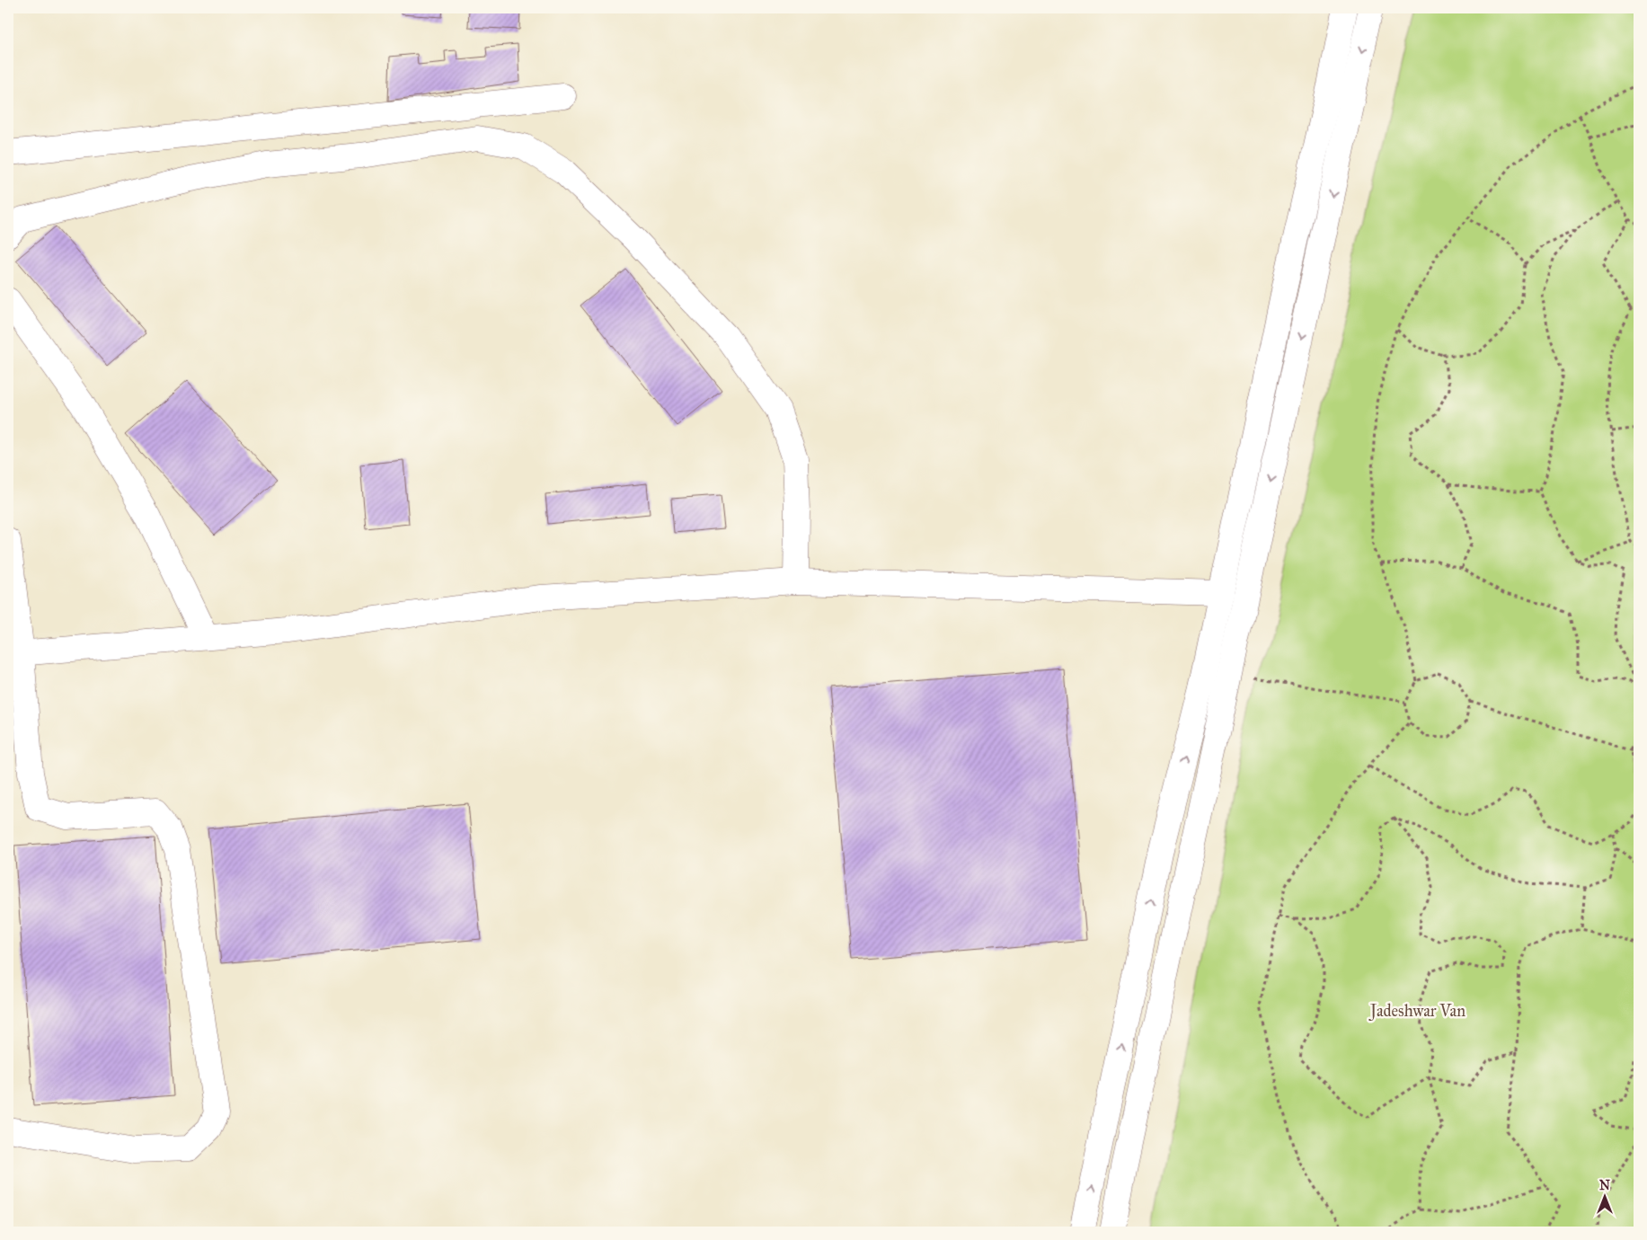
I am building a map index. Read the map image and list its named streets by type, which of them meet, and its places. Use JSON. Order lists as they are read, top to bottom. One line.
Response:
{"parks":["Jadeshwar Van"],"north":"top"}
